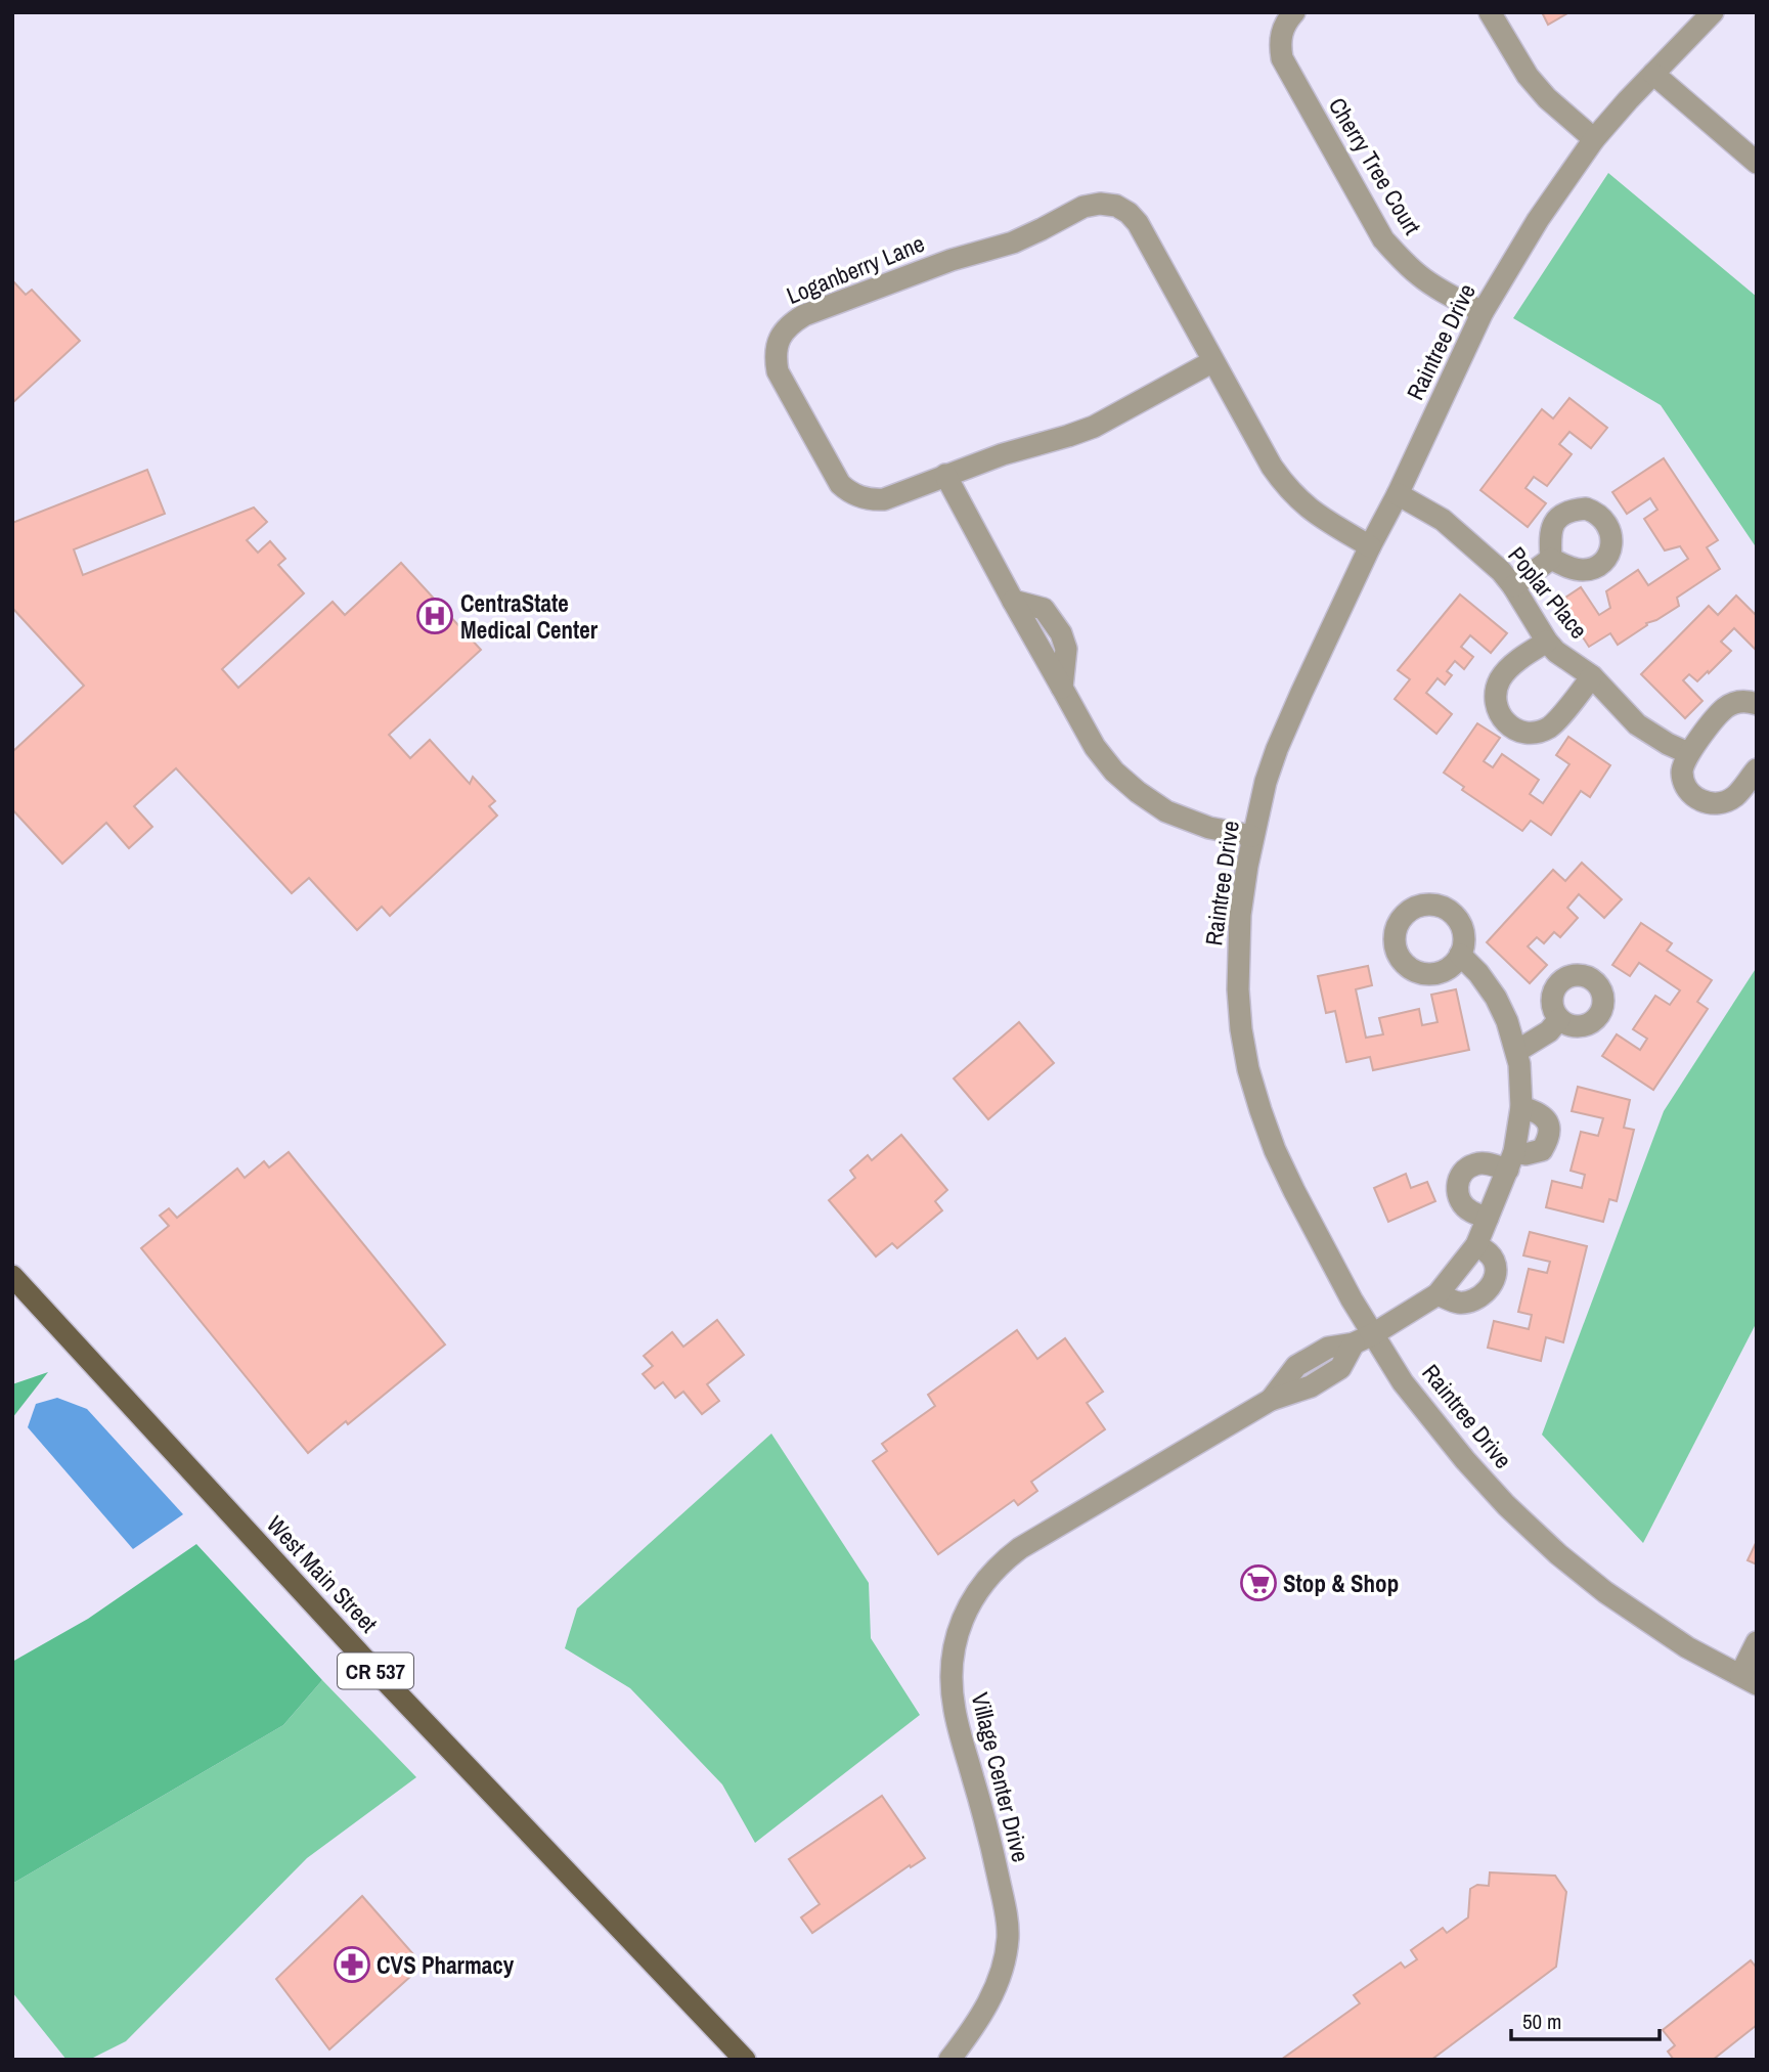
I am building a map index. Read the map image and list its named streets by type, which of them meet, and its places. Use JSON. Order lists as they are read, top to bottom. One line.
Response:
{"streets":{"main road":["West Main Street","CR 537"],"street":["Cherry Tree Court","Loganberry Lane","Raintree Drive","Poplar Place","Village Center Drive"]},"crossings":[["Cherry Tree Court","Raintree Drive"],["Loganberry Lane","Raintree Drive"],["Raintree Drive","Poplar Place"],["Raintree Drive","Village Center Drive"]],"places":{"hospital":["CentraState Medical Center"],"supermarket":["Stop & Shop"],"pharmacy":["CVS Pharmacy"]},"scale_bar":"50 m"}
